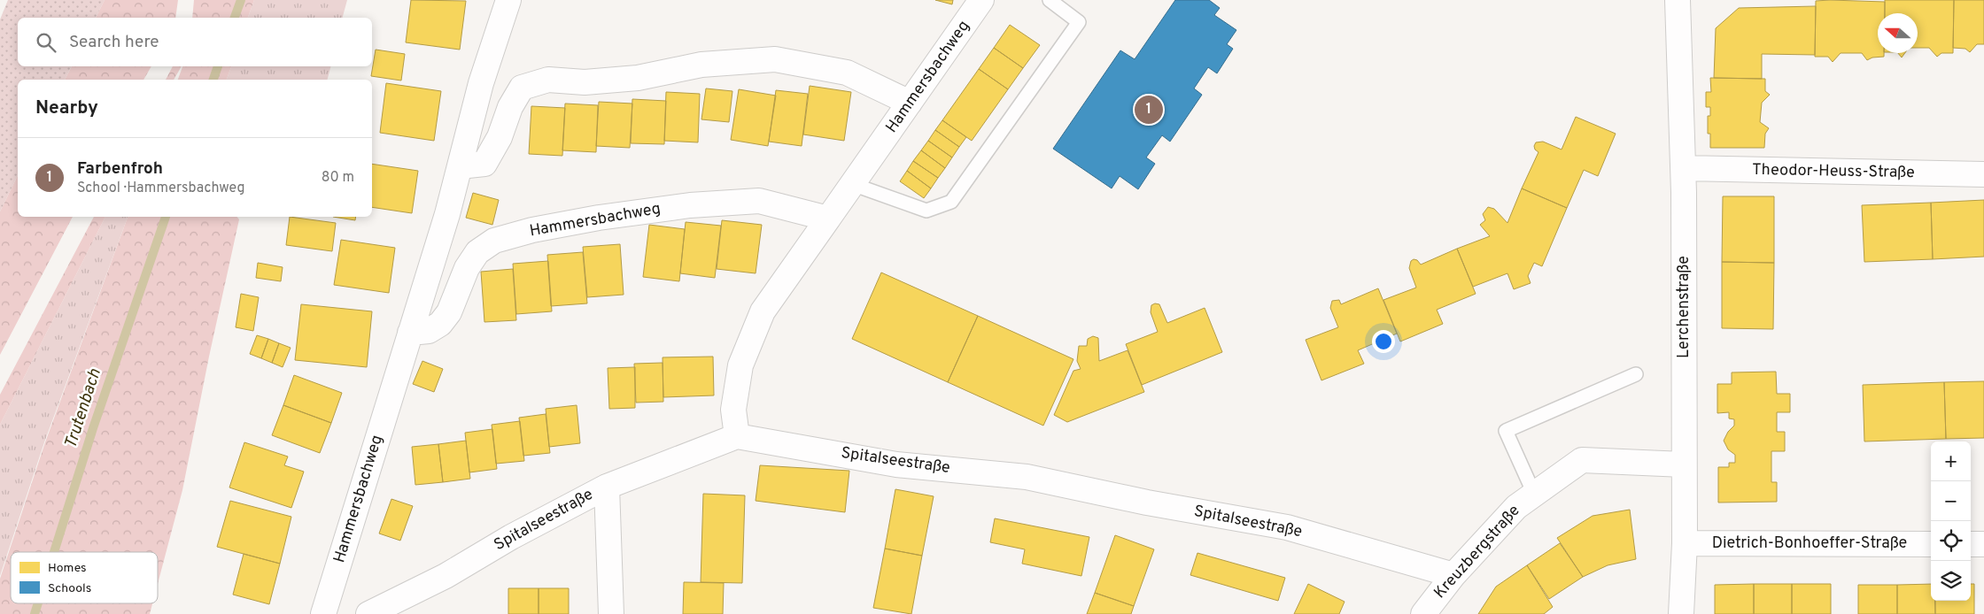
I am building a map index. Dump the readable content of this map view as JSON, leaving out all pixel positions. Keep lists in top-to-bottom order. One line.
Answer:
{"streets":{"street":["Hammersbachweg","Theodor-Heuss-Straße","Lerchenstraße","Spitalseestraße","Dietrich-Bonhoeffer-Straße","Kreuzbergstraße"]},"crossings":[["Hammersbachweg","Spitalseestraße"],["Theodor-Heuss-Straße","Lerchenstraße"],["Lerchenstraße","Dietrich-Bonhoeffer-Straße"],["Lerchenstraße","Kreuzbergstraße"],["Spitalseestraße","Kreuzbergstraße"]],"water":["Trutenbach"],"legend":["Homes","Schools"],"north":"left","page":{"search":"Search here","heading":"Nearby","pins":"1","list":[{"mark":"1","name":"Farbenfroh","note":"School · Hammersbachweg","value":"80 m"}],"map_buttons":["+","−"]}}
